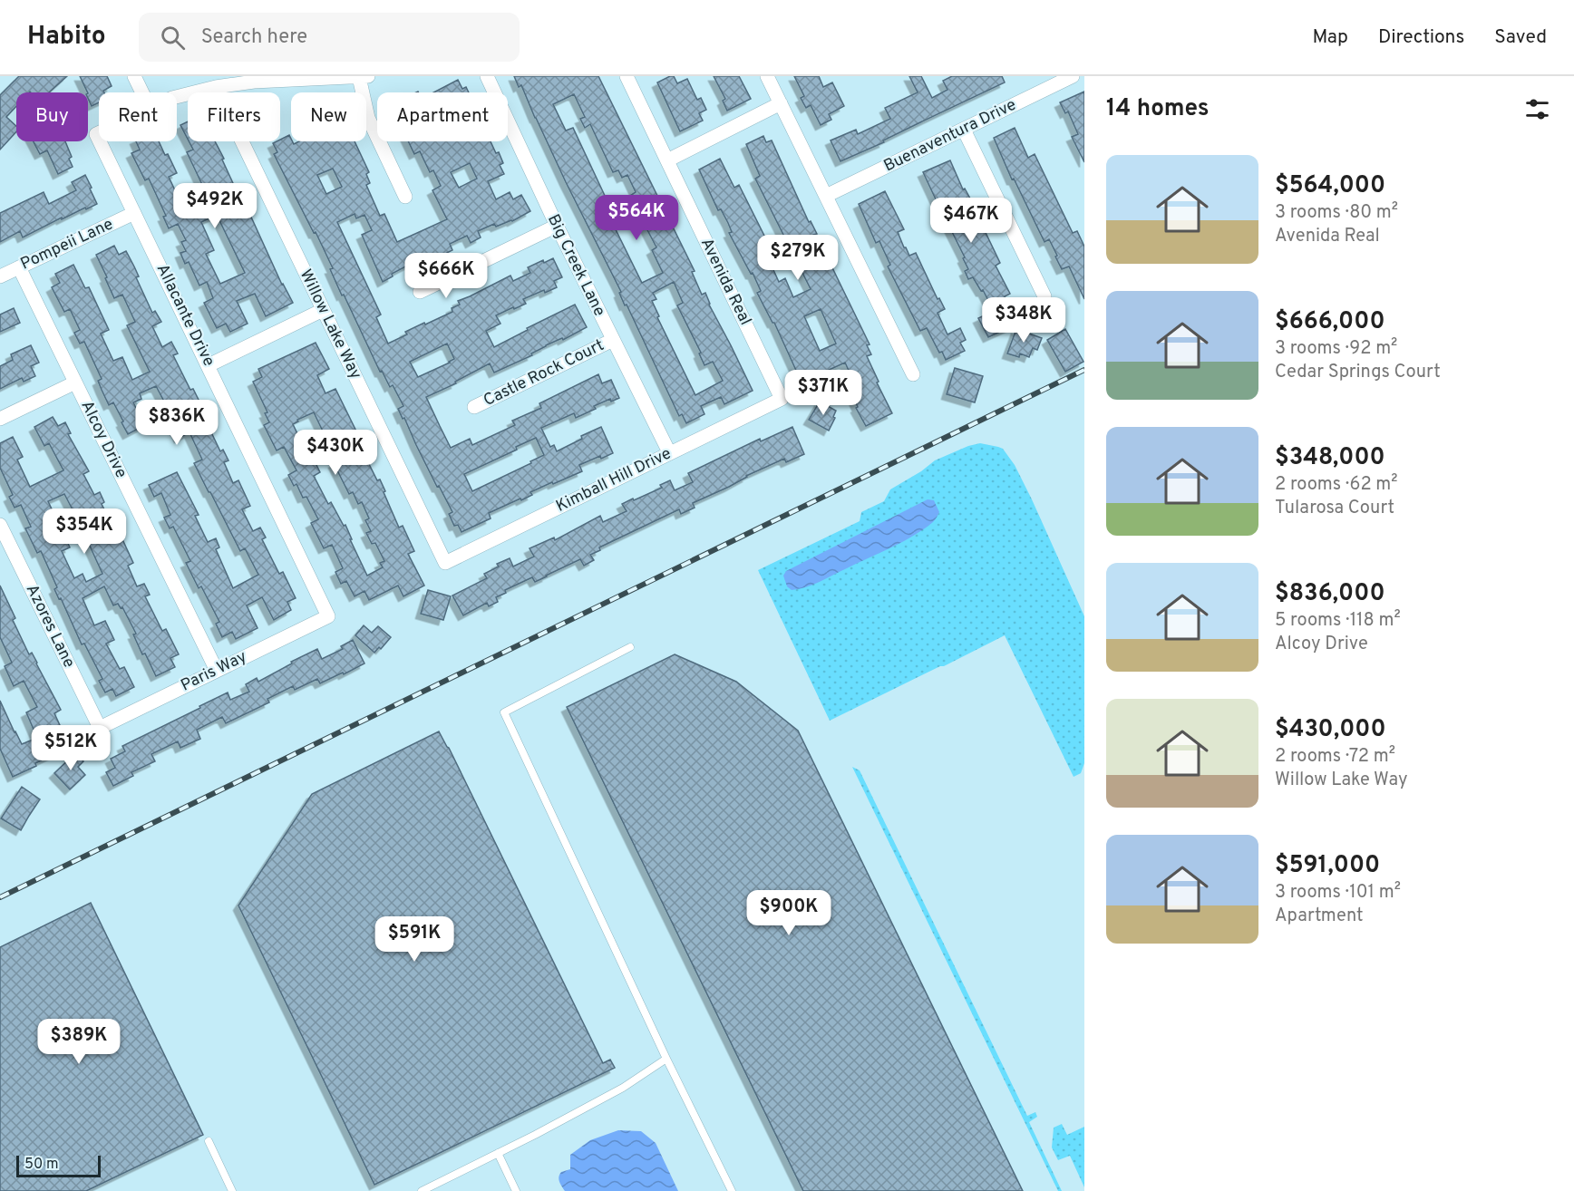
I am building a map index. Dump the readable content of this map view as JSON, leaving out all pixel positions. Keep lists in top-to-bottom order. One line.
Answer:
{"streets":{"street":["Buenaventura Drive","Pompeii Lane","Big Creek Lane","Avenida Real","Allacante Drive","Willow Lake Way","Castle Rock Court","Alcoy Drive","Kimball Hill Drive","Azores Lane","Paris Way"]},"crossings":[["Pompeii Lane","Allacante Drive"],["Pompeii Lane","Alcoy Drive"],["Big Creek Lane","Castle Rock Court"],["Big Creek Lane","Kimball Hill Drive"],["Avenida Real","Kimball Hill Drive"],["Allacante Drive","Paris Way"],["Willow Lake Way","Kimball Hill Drive"],["Alcoy Drive","Paris Way"],["Azores Lane","Paris Way"]],"scale_bar":"50 m","page":{"header":"Habito","search":"Search here","nav":["Map","Directions","Saved"],"heading":"14 homes","chip":["Buy","Rent","Filters","New","Apartment"],"list":[{"name":"$564,000","note":"3 rooms · 80 m² · Avenida Real"},{"name":"$666,000","note":"3 rooms · 92 m² · Cedar Springs Court"},{"name":"$348,000","note":"2 rooms · 62 m² · Tularosa Court"},{"name":"$836,000","note":"5 rooms · 118 m² · Alcoy Drive"},{"name":"$430,000","note":"2 rooms · 72 m² · Willow Lake Way"},{"name":"$591,000","note":"3 rooms · 101 m² · Apartment"}],"price":["$492K","$564K","$467K","$279K","$666K","$348K","$371K","$836K","$430K","$354K","$512K","$900K","$591K","$389K"],"scale":"50 m"}}
